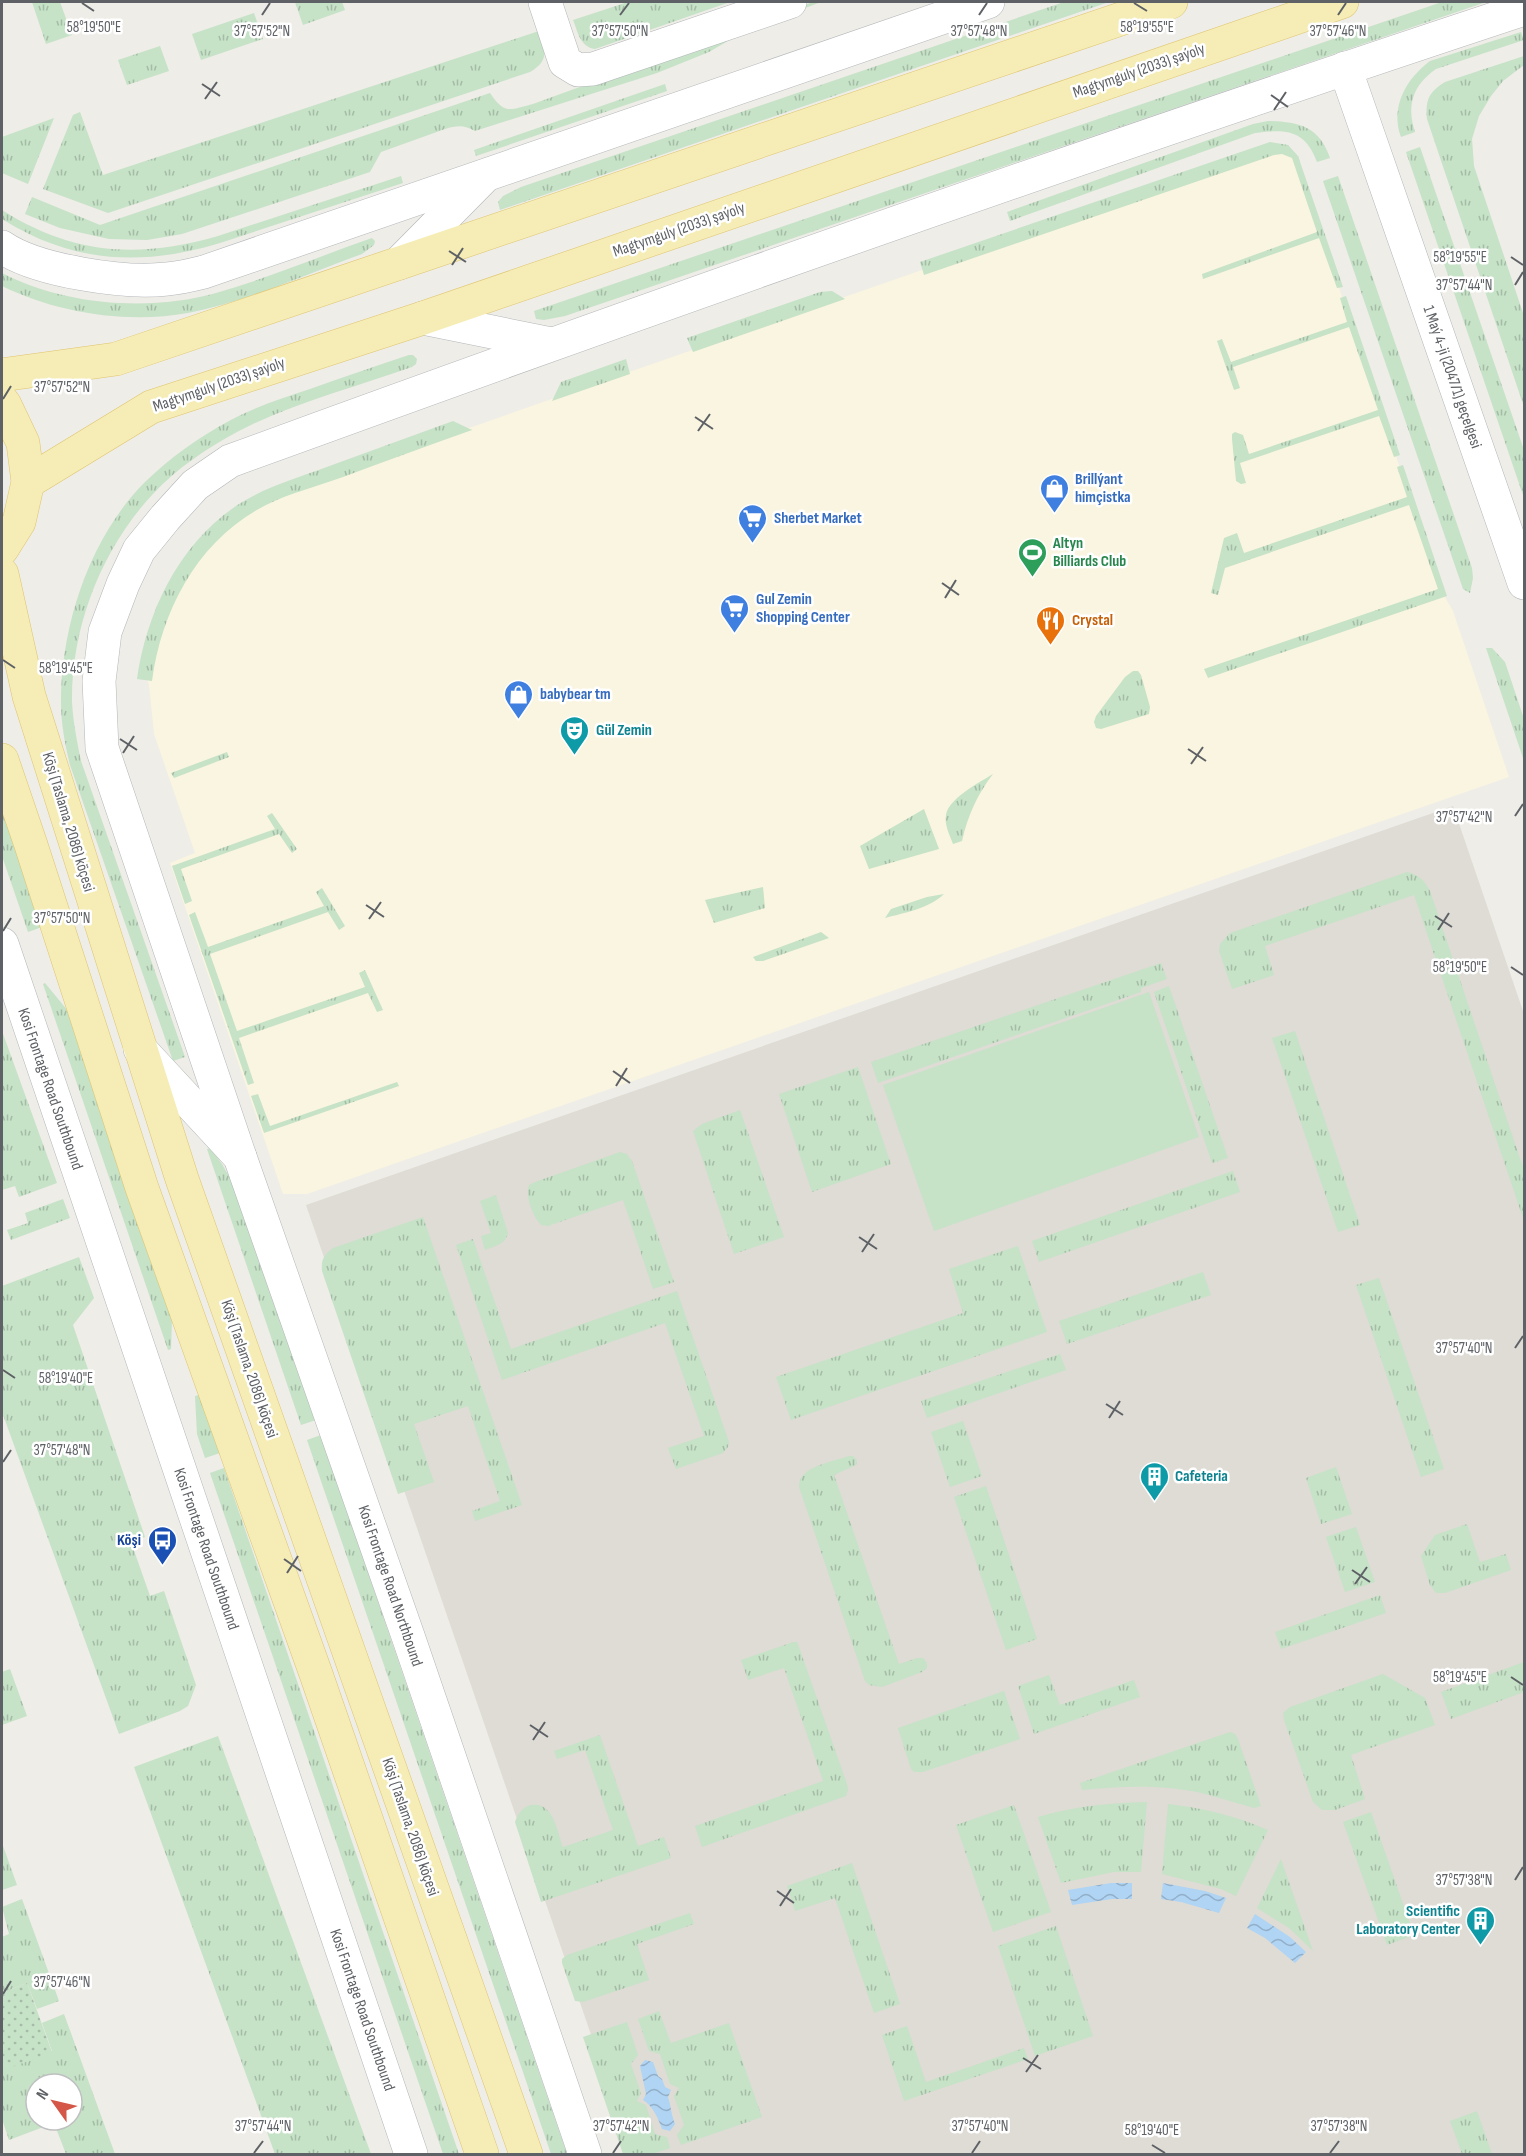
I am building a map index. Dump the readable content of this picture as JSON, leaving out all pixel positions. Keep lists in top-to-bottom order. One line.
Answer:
{"streets":{"main road":["Magtymguly (2033) şaýoly","Köşi (Taslama, 2086) köçesi"],"street":["1 Maý 4-ji (2047/1) geçelgesi","Kosi Frontage Road Southbound","Kosi Frontage Road Northbound"]},"crossings":[["Köşi (Taslama, 2086) köçesi","Kosi Frontage Road Northbound"]],"places":{"shop":["Brillýant himçistka","babybear tm"],"supermarket":["Sherbet Market","Gul Zemin Shopping Center"],"sports":["Altyn Billiards Club"],"restaurant":["Crystal"],"theatre":["Gül Zemin"],"building":["Cafeteria","Scientific Laboratory Center"],"bus stop":["Köşi"]},"north":"top left","coordinates":["58°19'50\"E","58°19'55\"E","37°57'52\"N","37°57'50\"N","37°57'48\"N","37°57'46\"N","37°57'44\"N","58°19'45\"E","37°57'42\"N","37°57'40\"N","58°19'40\"E","37°57'38\"N"]}
